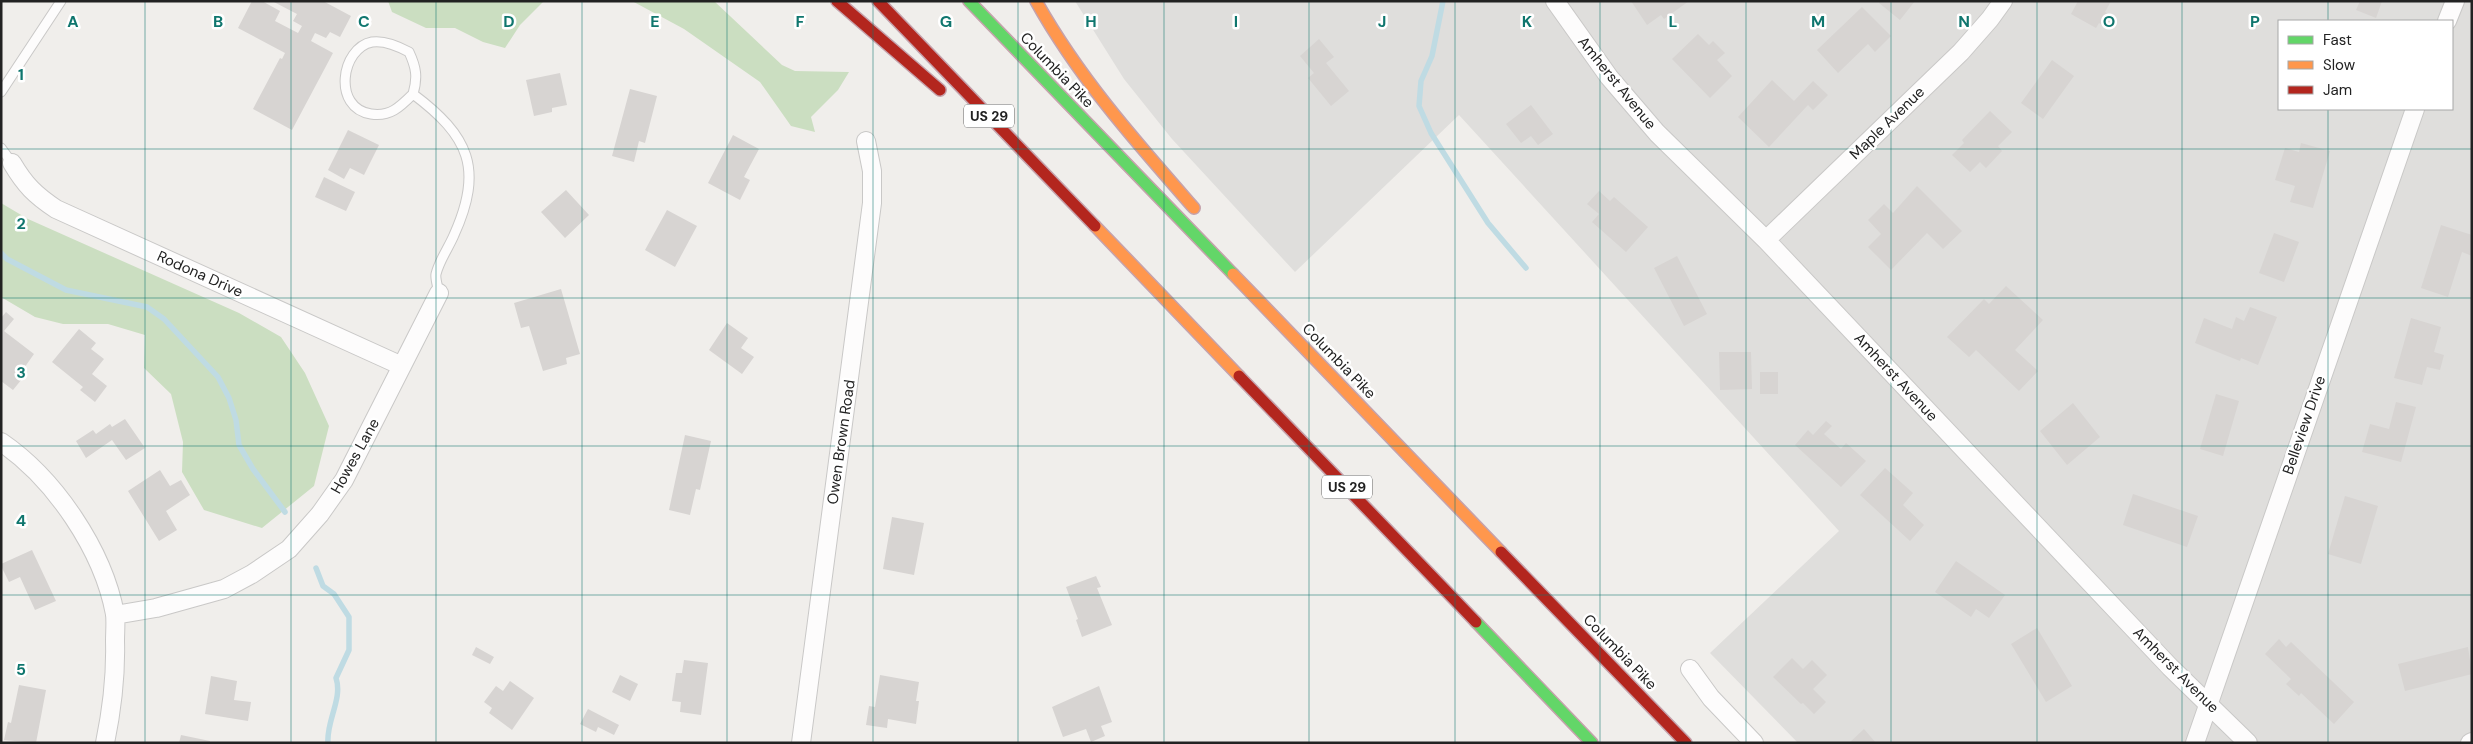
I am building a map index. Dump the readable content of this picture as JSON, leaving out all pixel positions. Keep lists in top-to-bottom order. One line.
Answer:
{"streets":{"highway":["Columbia Pike","US 29"],"street":["Amherst Avenue","Maple Avenue","Rodona Drive","Belleview Drive","Owen Brown Road","Howes Lane"]},"crossings":[["Amherst Avenue","Maple Avenue"],["Amherst Avenue","Belleview Drive"],["Rodona Drive","Howes Lane"]],"legend":["Fast","Slow","Jam"],"grid":{"columns":["A","B","C","D","E","F","G","H","I","J","K","L","M","N","O","P"],"rows":["1","2","3","4","5"]}}
